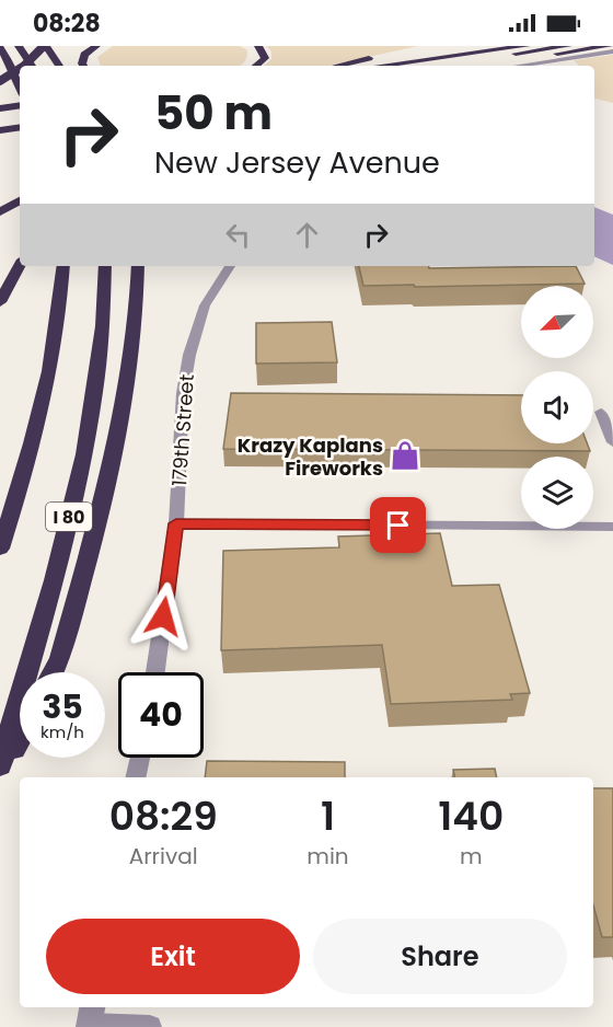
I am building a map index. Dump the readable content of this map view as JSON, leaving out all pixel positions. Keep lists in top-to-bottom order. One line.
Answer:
{"streets":{"highway":["I 80"],"street":["179th Street"]},"places":{"shop":["Krazy Kaplans Fireworks"]},"north":"bottom left","page":{"status":"08:28","turn":["50 m","New Jersey Avenue"],"speed":"35 km/h","limit":"40","eta":["08:29","Arrival","1","min","140","m"],"buttons":["Exit","Share"]}}
